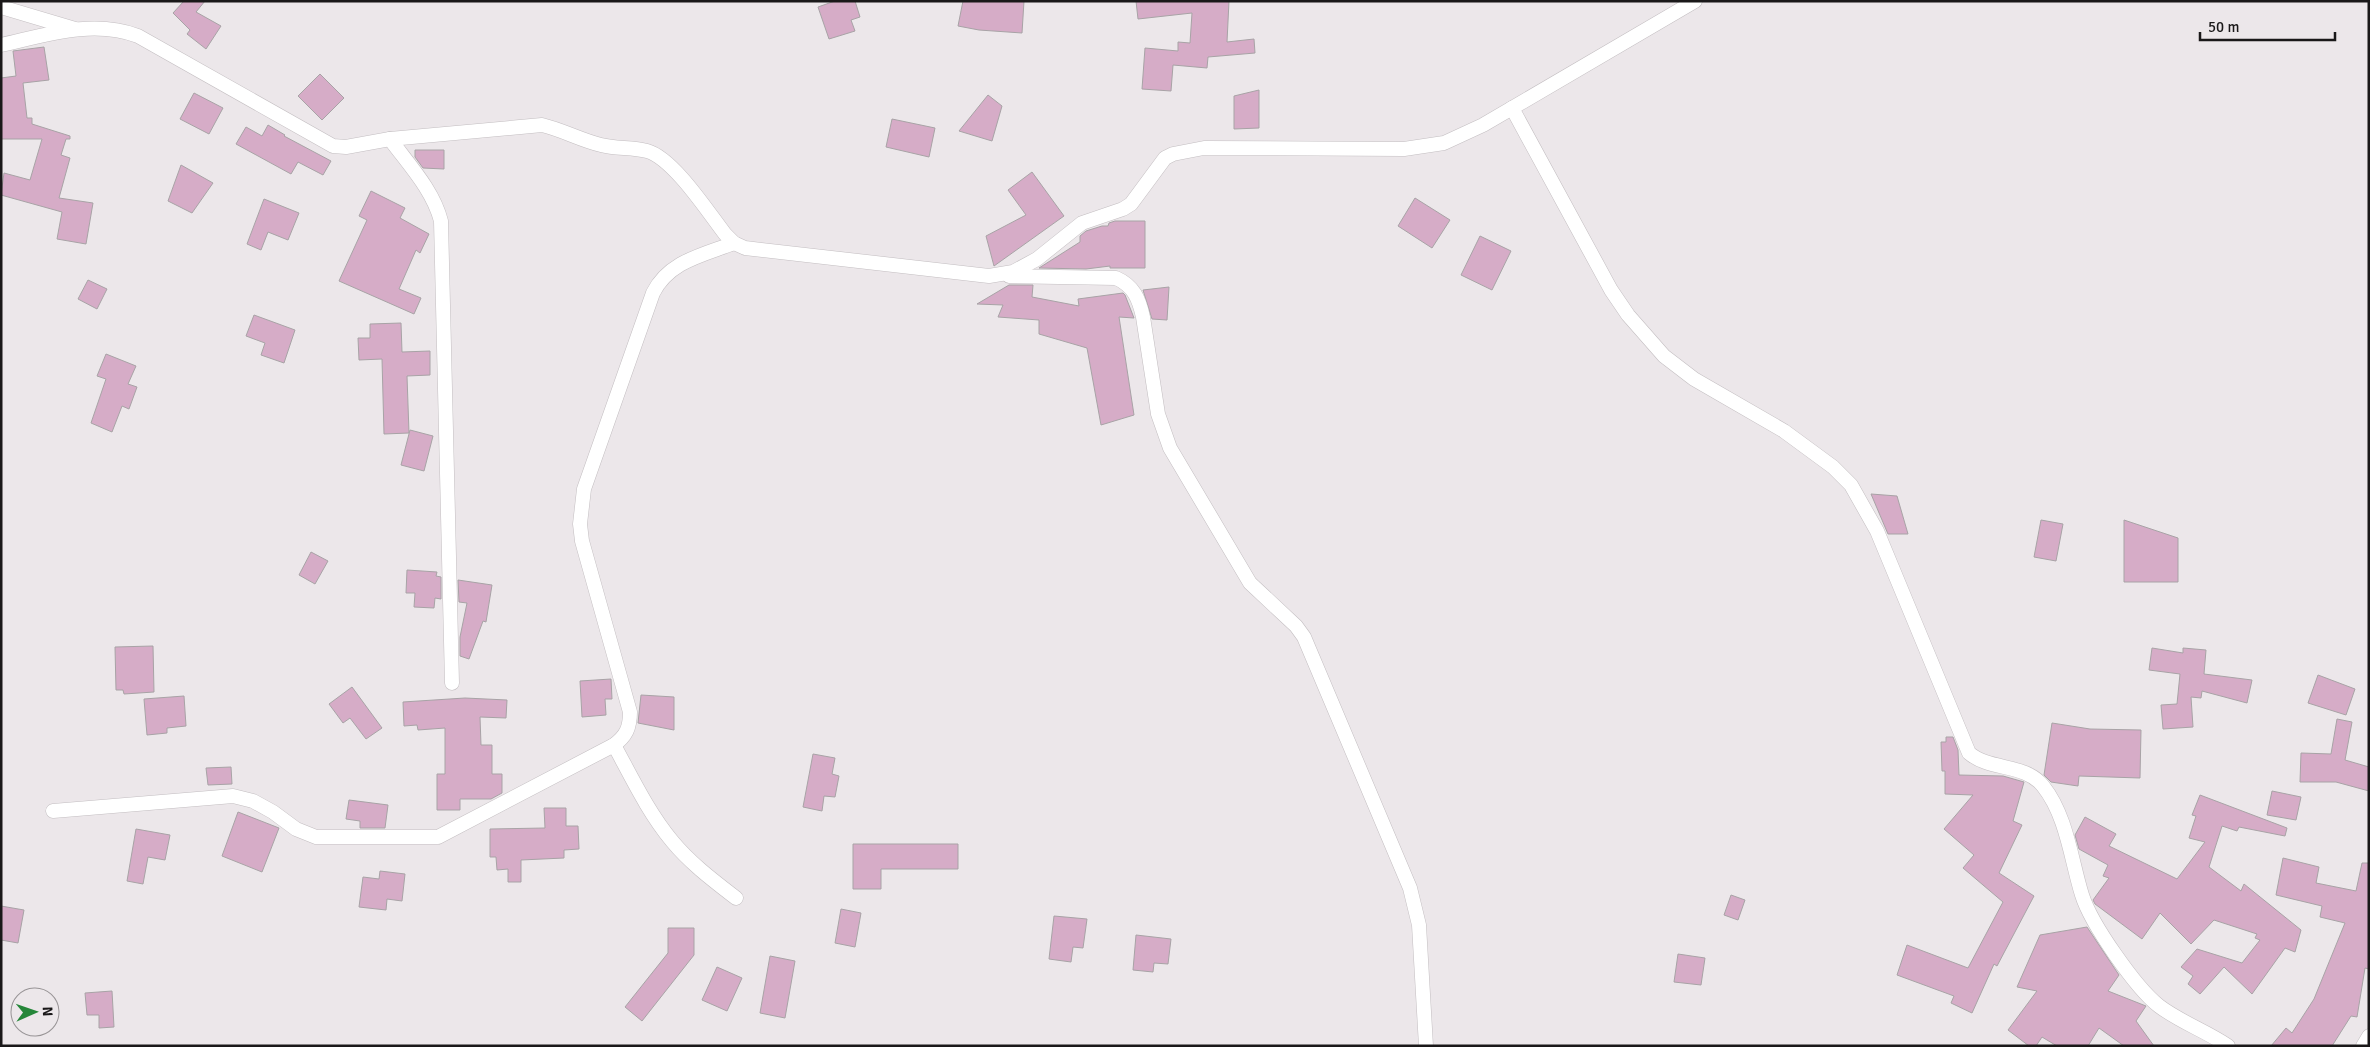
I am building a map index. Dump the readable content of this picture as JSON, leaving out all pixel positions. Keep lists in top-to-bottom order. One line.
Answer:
{"scale_bar":"50 m","north":"right"}
